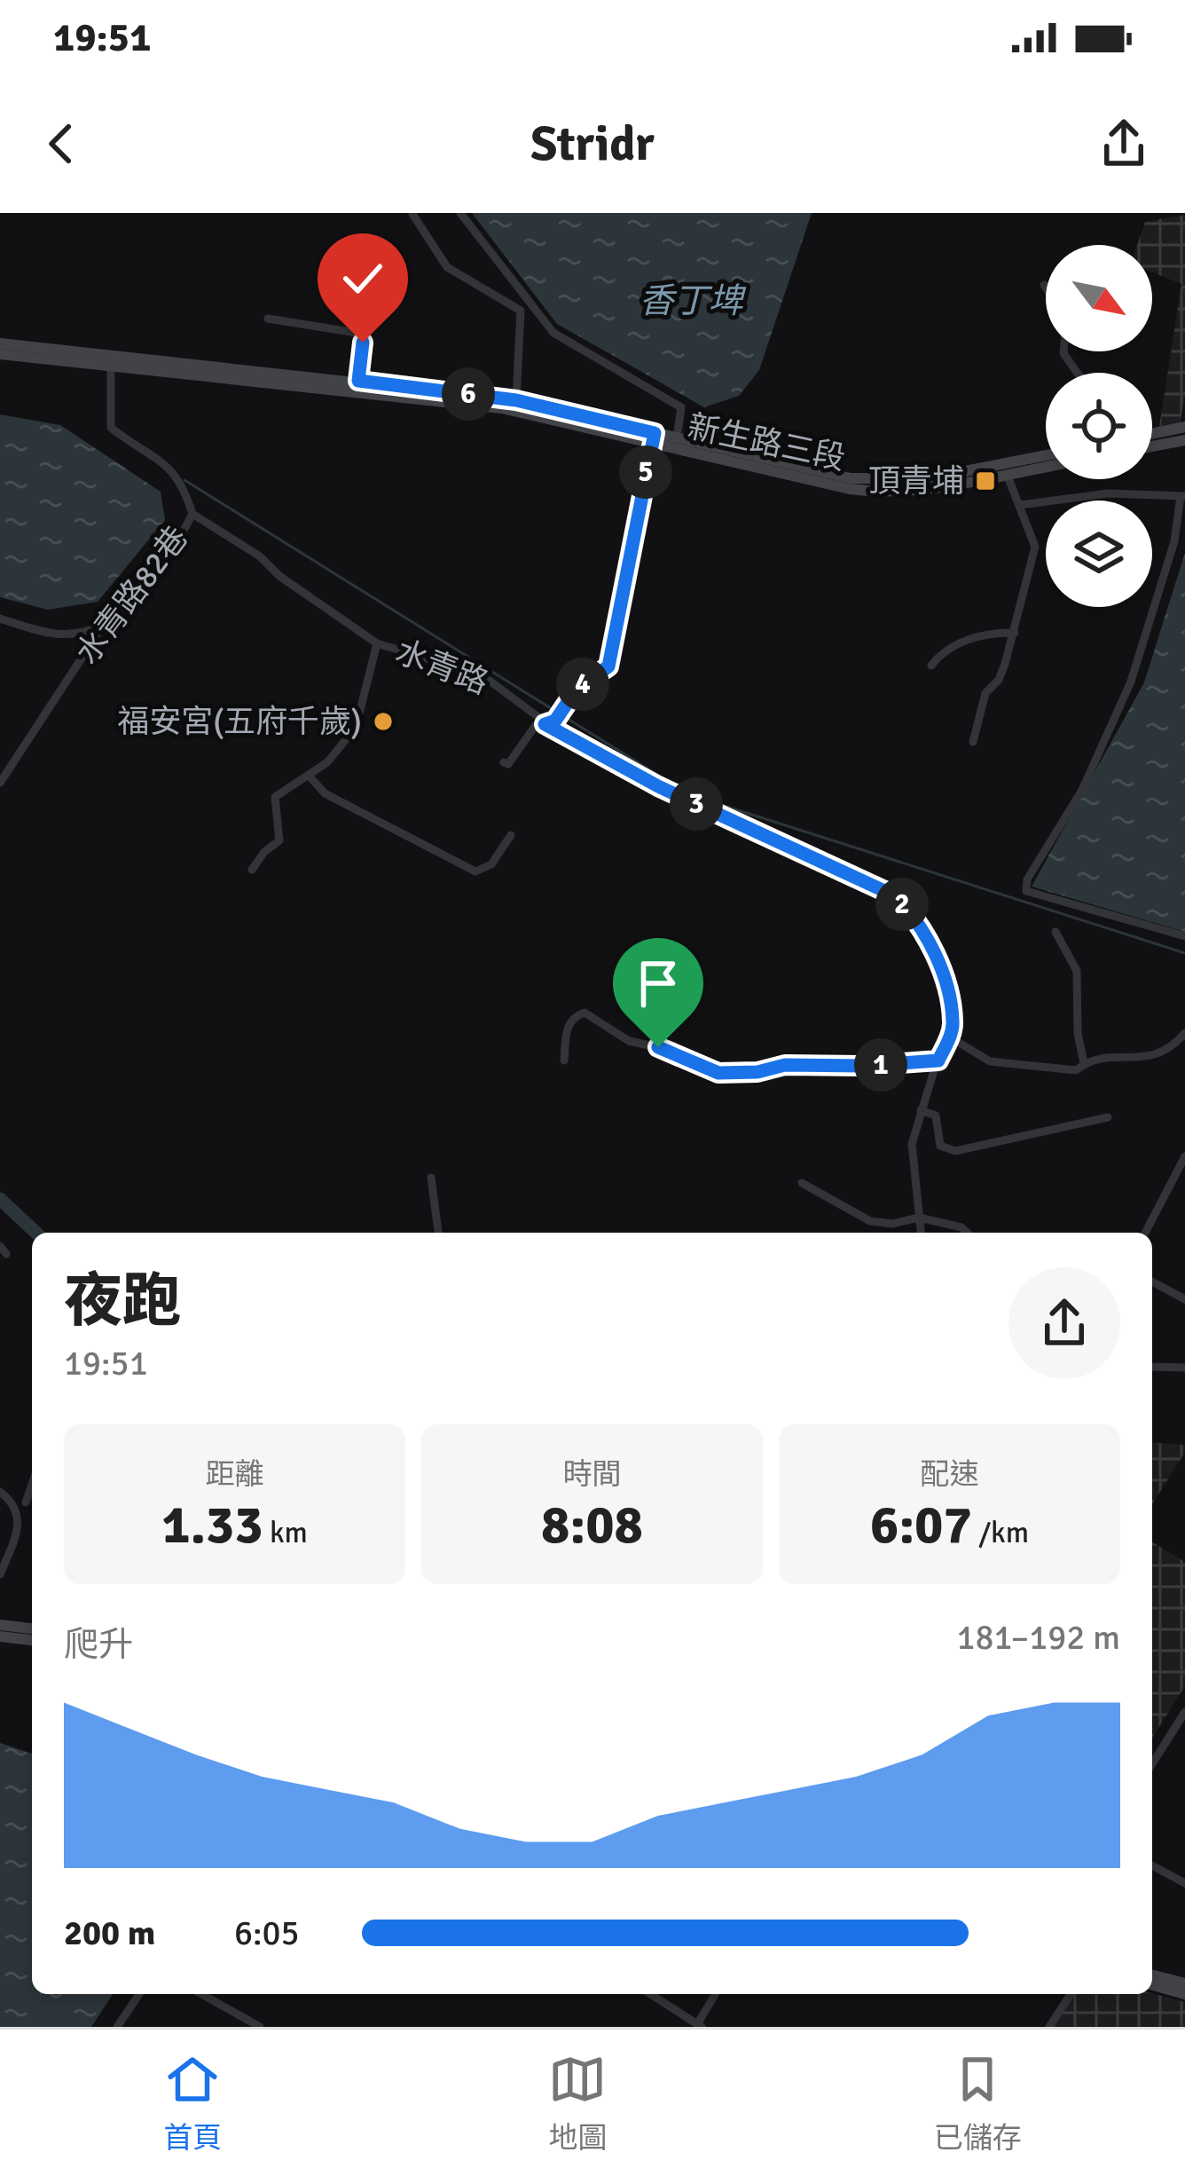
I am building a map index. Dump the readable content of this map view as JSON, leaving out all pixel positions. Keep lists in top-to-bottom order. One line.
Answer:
{"streets":{"main road":["新生路三段"],"street":["水青路82巷","水青路"]},"crossings":[["水青路82巷","水青路"]],"water":["香丁埤"],"places":{"transit":["頂青埔"],"other":["福安宮(五府千歲)"]},"north":"bottom right","page":{"status":"19:51","header":"Stridr","pins":["6","5","4","3","2","1"],"heading":["夜跑","19:51"],"stats":[["距離","1.33 km"],["時間","8:08"],["配速","6:07 /km"]],"chart":["爬升","181–192 m"],"list":[{"name":"200 m","note":"6:05"}],"tabs":["首頁","地圖","已儲存"]}}
